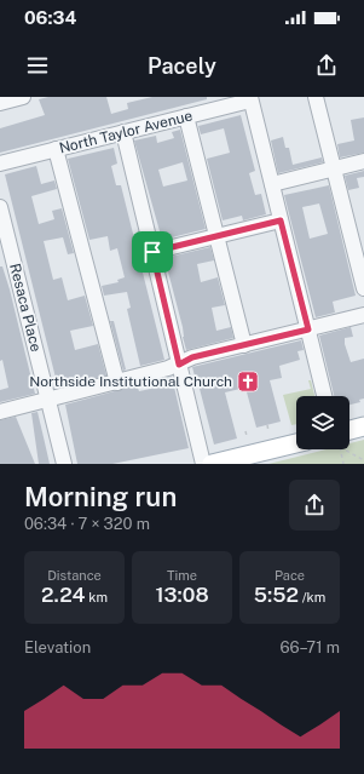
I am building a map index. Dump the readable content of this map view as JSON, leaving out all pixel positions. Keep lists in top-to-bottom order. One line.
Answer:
{"streets":{"street":["North Taylor Avenue","Resaca Place"]},"places":{"church":["Northside Institutional Church"]},"page":{"status":"06:34","header":"Pacely","heading":["Morning run","06:34 · 7 × 320 m"],"stats":[["Distance","2.24 km"],["Time","13:08"],["Pace","5:52 /km"]],"chart":["Elevation","66–71 m"]}}
